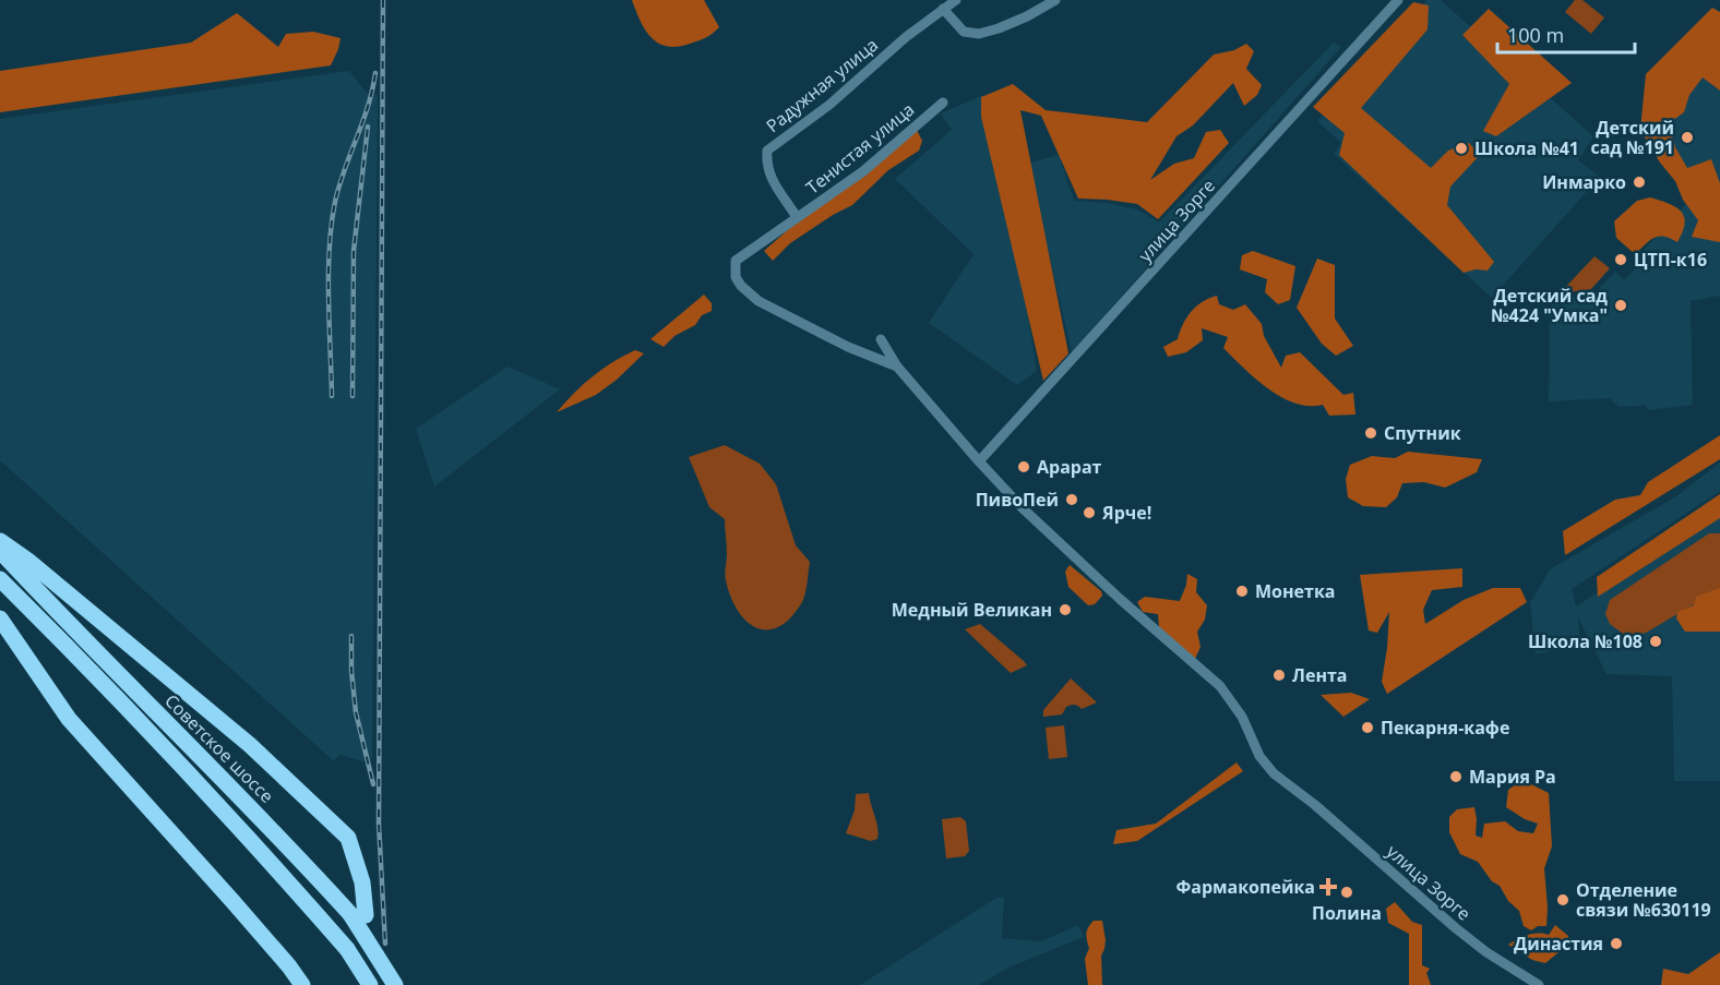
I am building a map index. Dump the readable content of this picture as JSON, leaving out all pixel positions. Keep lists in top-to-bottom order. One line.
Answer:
{"streets":{"highway":["Советское шоссе"],"street":["Радужная улица","Тенистая улица","улица Зорге"]},"crossings":[["Радужная улица","Тенистая улица"],["Тенистая улица","улица Зорге"]],"places":{"other":["Детский сад №191","Школа №41","Инмарко","ЦТП-к16","Детский сад №424 \"Умка\"","Спутник","Арарат","ПивоПей","Ярче!","Монетка","Медный Великан","Школа №108","Лента","Пекарня-кафе","Мария Ра","Полина","Отделение связи №630119","Династия"],"health":["Фармакопейка"]},"scale_bar":"100 m"}
